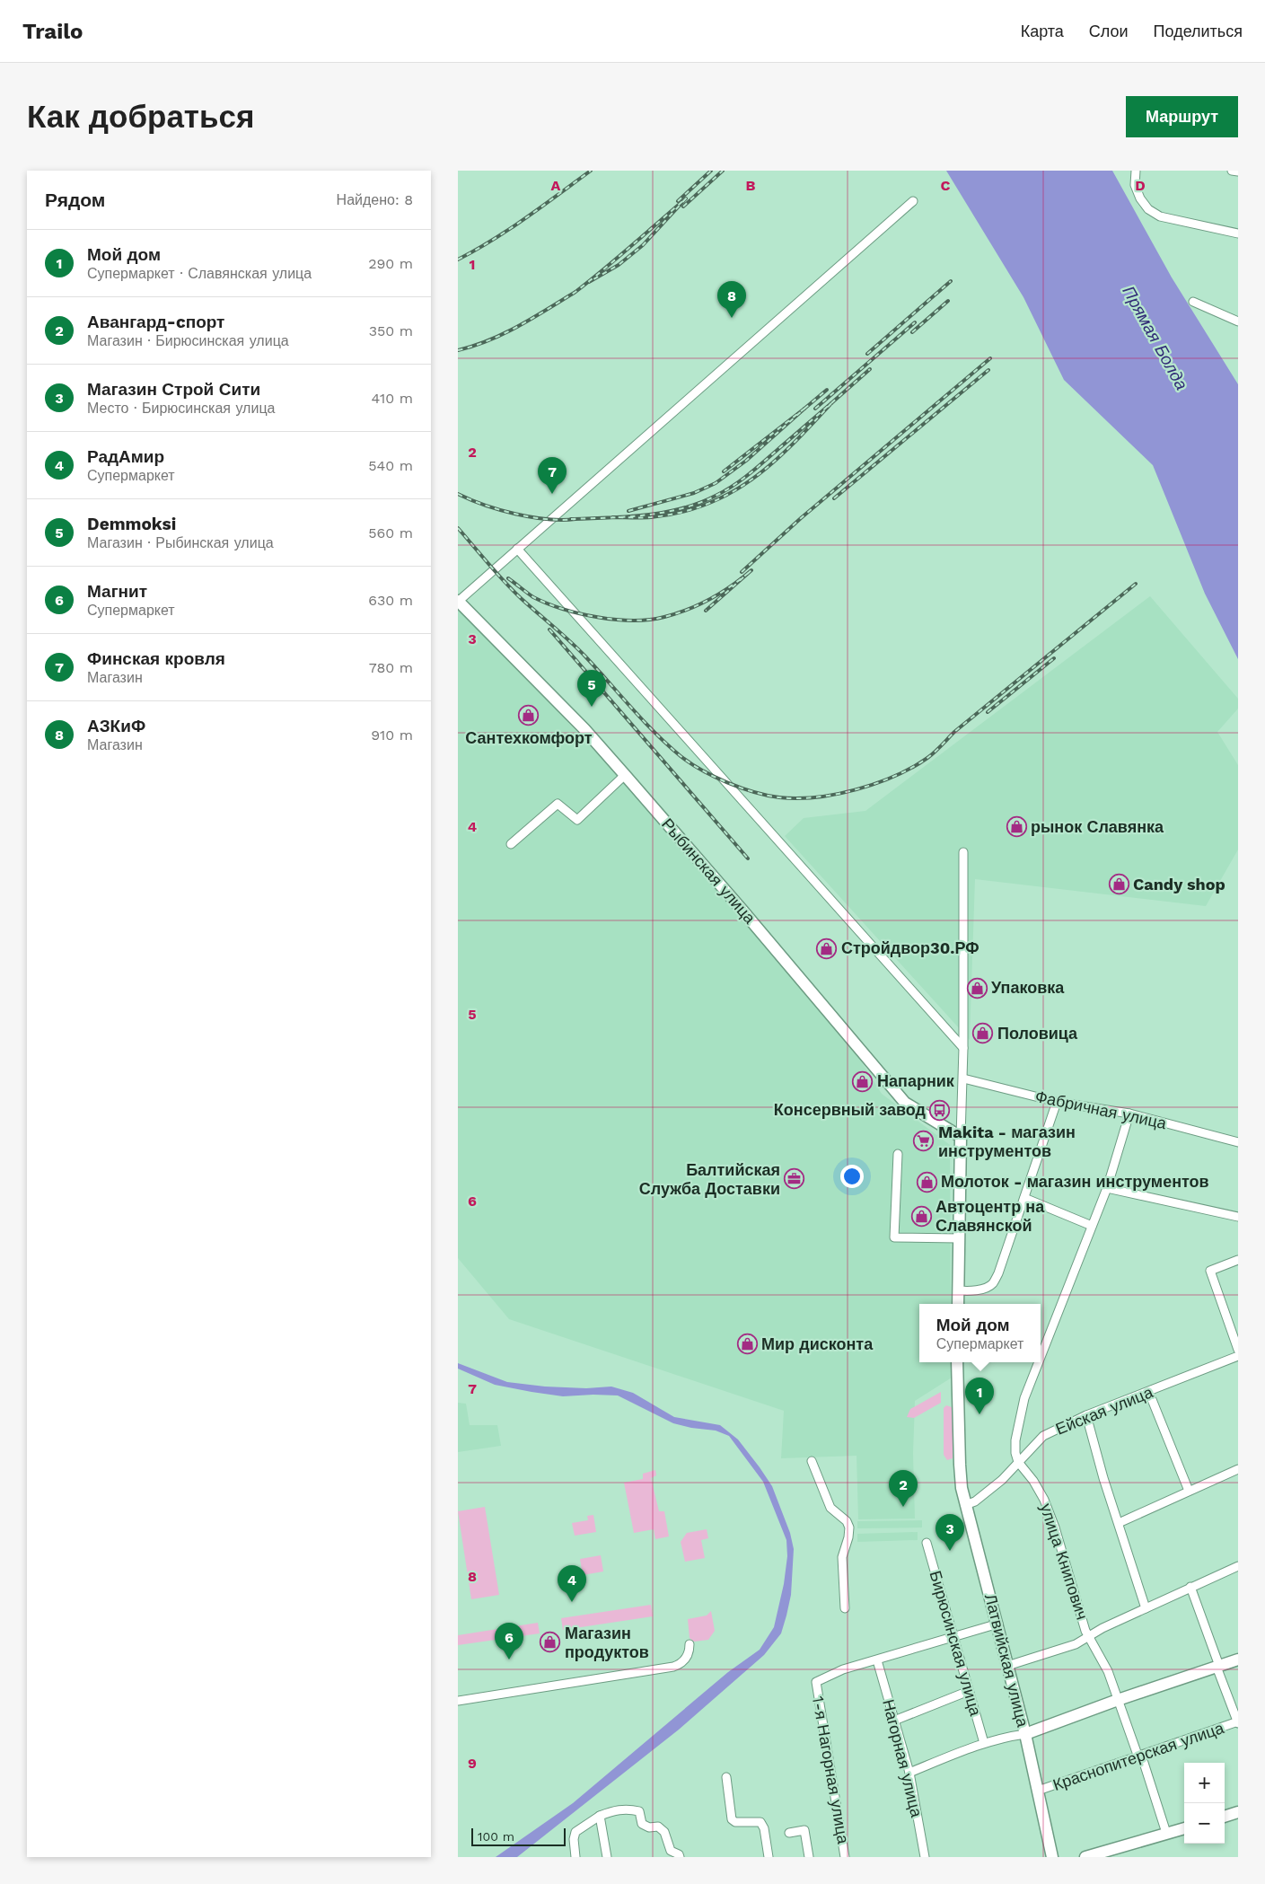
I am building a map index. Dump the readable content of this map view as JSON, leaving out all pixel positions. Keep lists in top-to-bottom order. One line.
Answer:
{"streets":{"main road":["Рыбинская улица","Латвийская улица"],"street":["Фабричная улица","Ейская улица","улица Книпович","Бирюсинская улица","Краснопитерская улица","Нагорная улица","1-я Нагорная улица"]},"crossings":[["Ейская улица","улица Книпович"],["Ейская улица","Латвийская улица"],["улица Книпович","Краснопитерская улица"],["Латвийская улица","Краснопитерская улица"],["Нагорная улица","1-я Нагорная улица"]],"water":["Прямая Болда"],"places":{"shop":["Сантехкомфорт","рынок Славянка","Candy shop","Стройдвор30.РФ","Упаковка","Половица","Напарник","Молоток - магазин инструментов","Автоцентр на Славянской","Мир дисконта","Магазин продуктов"],"bus stop":["Консервный завод"],"supermarket":["Makita - магазин инструментов"],"office":["Балтийская Служба Доставки"]},"scale_bar":"100 m","page":{"header":"Trailo","nav":["Карта","Слои","Поделиться"],"buttons":"Маршрут","title":"Как добраться","heading":["Рядом","Найдено: 8"],"list":[{"mark":"1","name":"Мой дом","note":"Супермаркет · Славянская улица","value":"290 m"},{"mark":"2","name":"Авангард-cпорт","note":"Магазин · Бирюсинская улица","value":"350 m"},{"mark":"3","name":"Магазин Строй Сити","note":"Место · Бирюсинская улица","value":"410 m"},{"mark":"4","name":"РадАмир","note":"Супермаркет","value":"540 m"},{"mark":"5","name":"Demmoksi","note":"Магазин · Рыбинская улица","value":"560 m"},{"mark":"6","name":"Магнит","note":"Супермаркет","value":"630 m"},{"mark":"7","name":"Финская кровля","note":"Магазин","value":"780 m"},{"mark":"8","name":"АЗКиФ","note":"Магазин","value":"910 m"}],"pins":["8","7","5","1","2","3","4","6"],"popup":["Мой дом","Супермаркет"],"map_buttons":["+","−"],"scale":"100 m"},"grid":{"columns":["A","B","C","D"],"rows":["1","2","3","4","5","6","7","8","9"]}}
